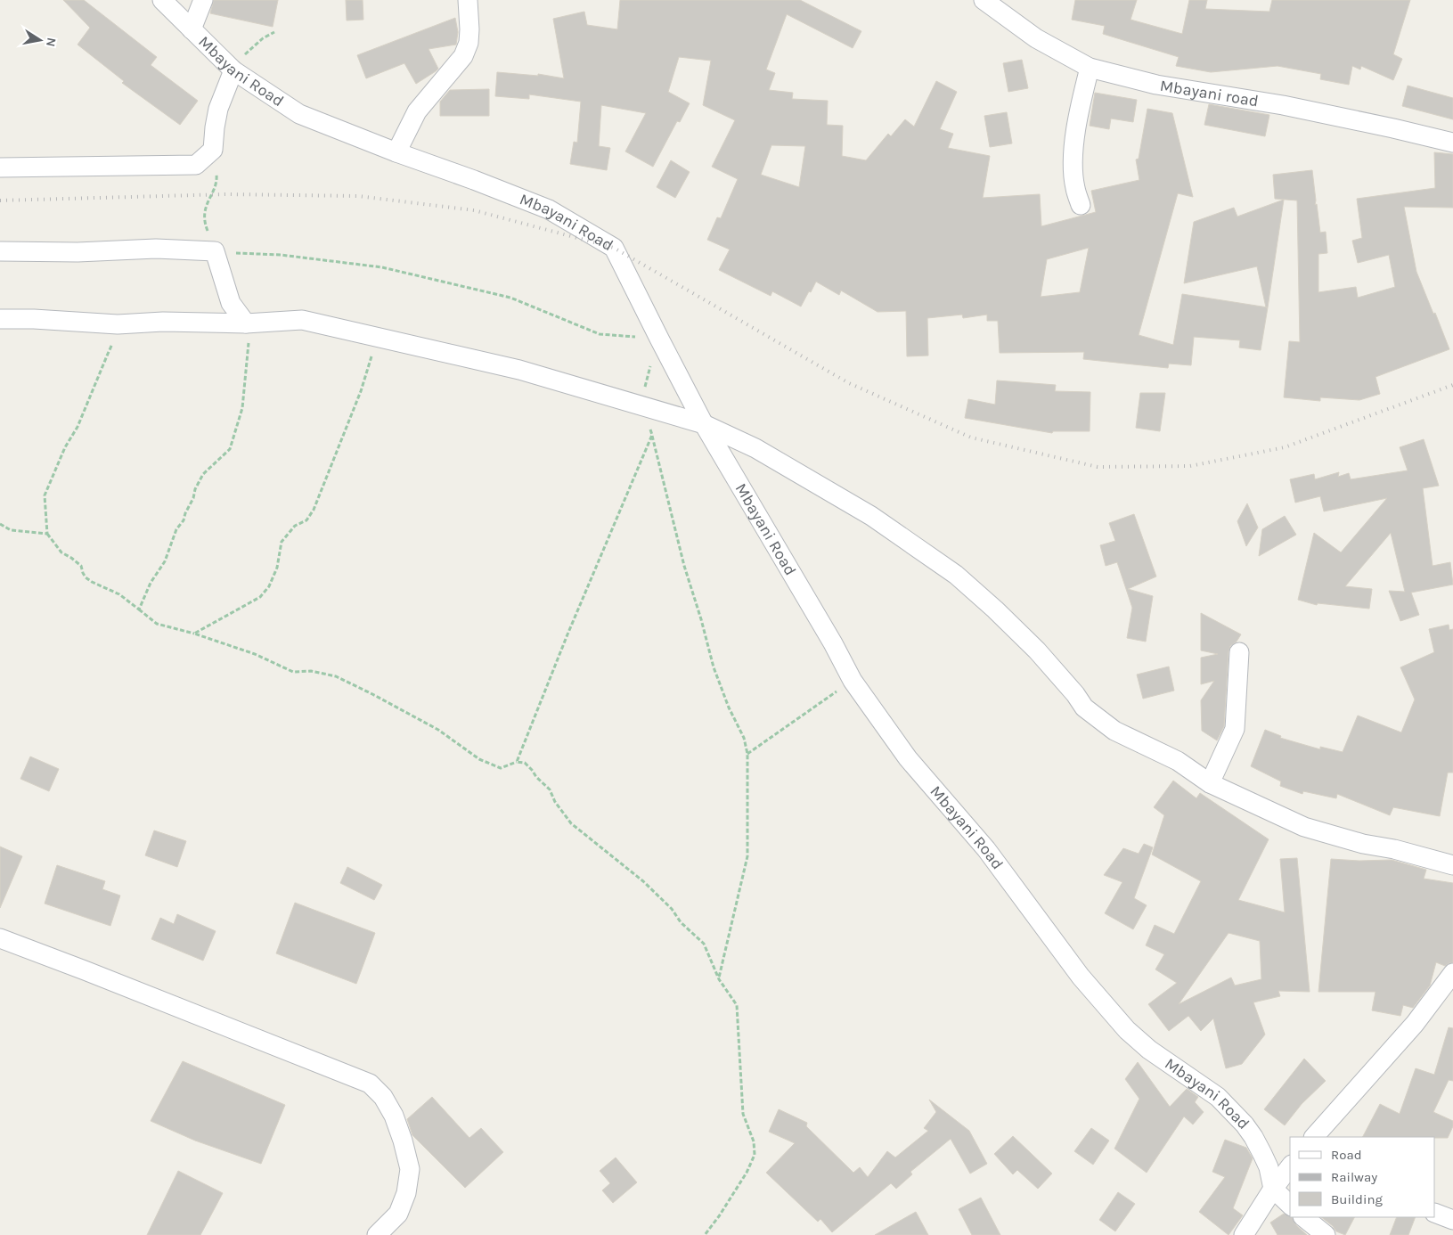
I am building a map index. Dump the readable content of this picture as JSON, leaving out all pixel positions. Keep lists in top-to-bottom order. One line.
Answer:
{"streets":{"street":["Mbayani Road","Mbayani road"]},"legend":["Road","Railway","Building"],"north":"right"}
